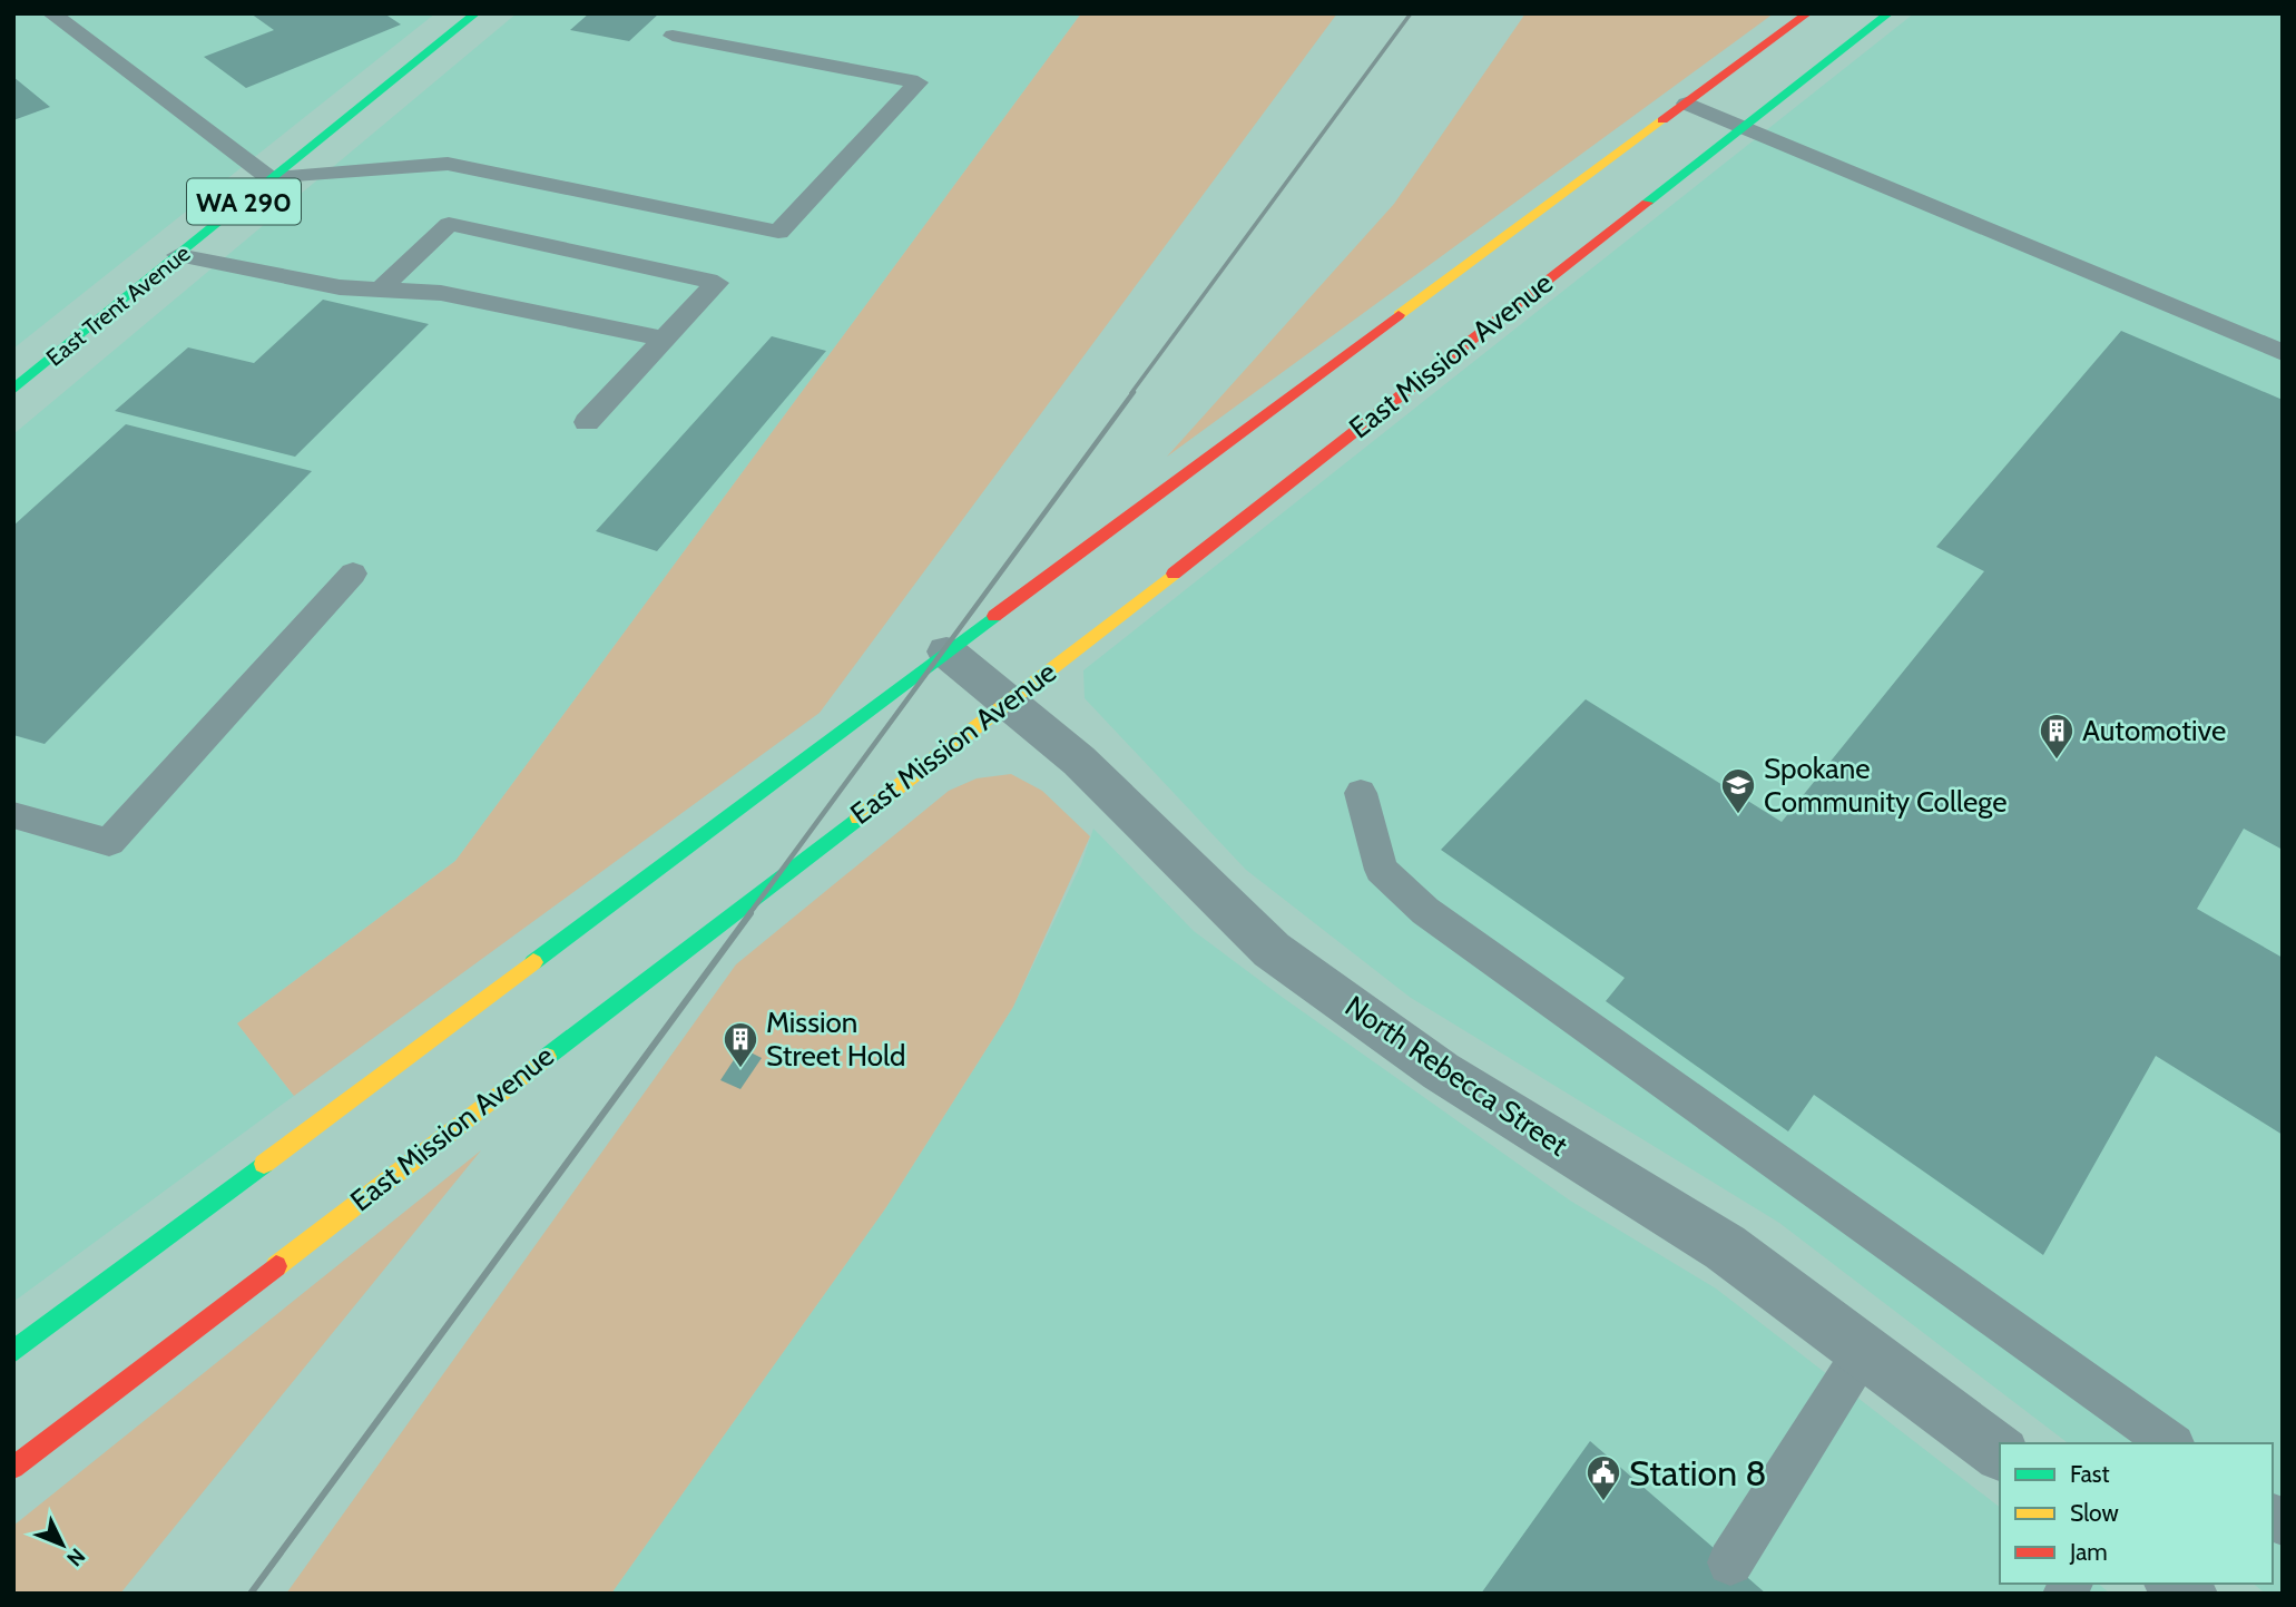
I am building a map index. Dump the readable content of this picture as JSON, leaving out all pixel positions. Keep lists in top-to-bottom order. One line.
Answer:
{"streets":{"main road":["WA 290","East Trent Avenue","East Mission Avenue"],"street":["North Rebecca Street"]},"crossings":[["East Mission Avenue","North Rebecca Street"]],"places":{"building":["Automotive","Mission Street Hold"],"school or university":["Spokane Community College"],"public building":["Station 8"]},"legend":["Fast","Slow","Jam"],"north":"bottom right"}
